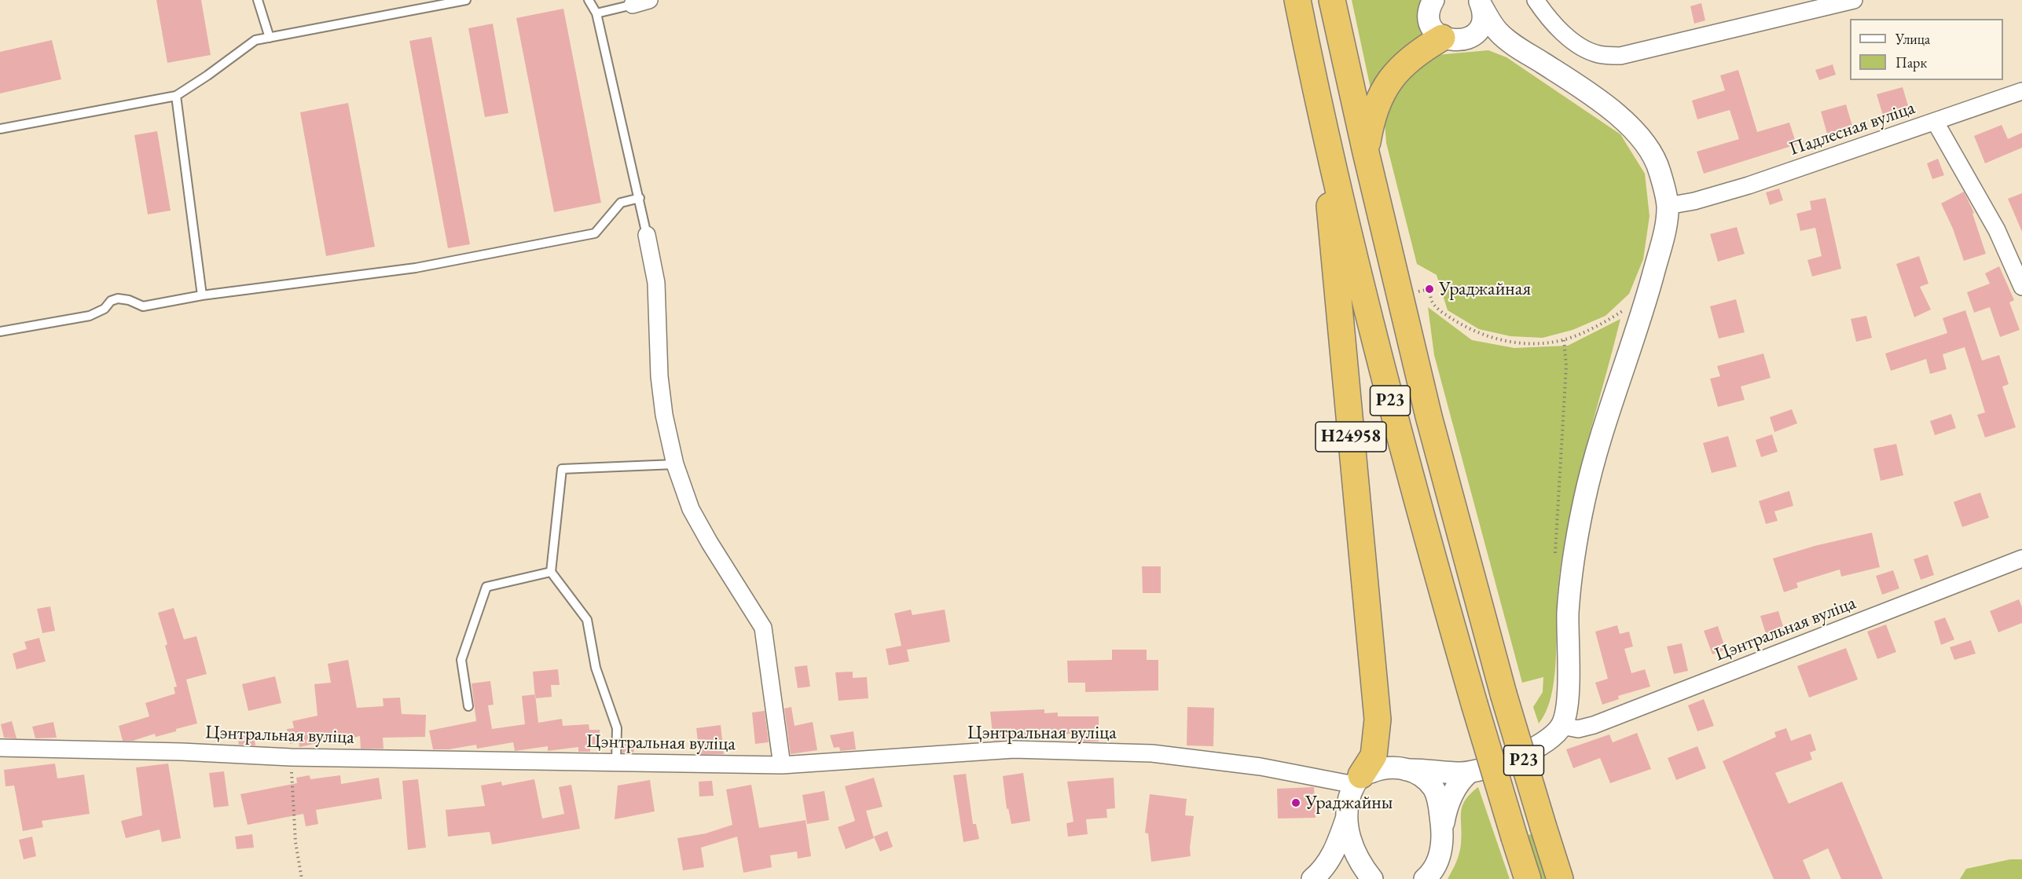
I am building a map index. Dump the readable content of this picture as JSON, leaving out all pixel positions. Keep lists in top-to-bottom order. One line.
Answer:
{"streets":{"highway":["Р23","Н24958"],"street":["Падлесная вуліца","Цэнтральная вуліца"]},"crossings":[["Р23","Н24958"],["Н24958","Цэнтральная вуліца"]],"places":["Ураджайная","Ураджайны"],"legend":["Улица","Парк"]}
